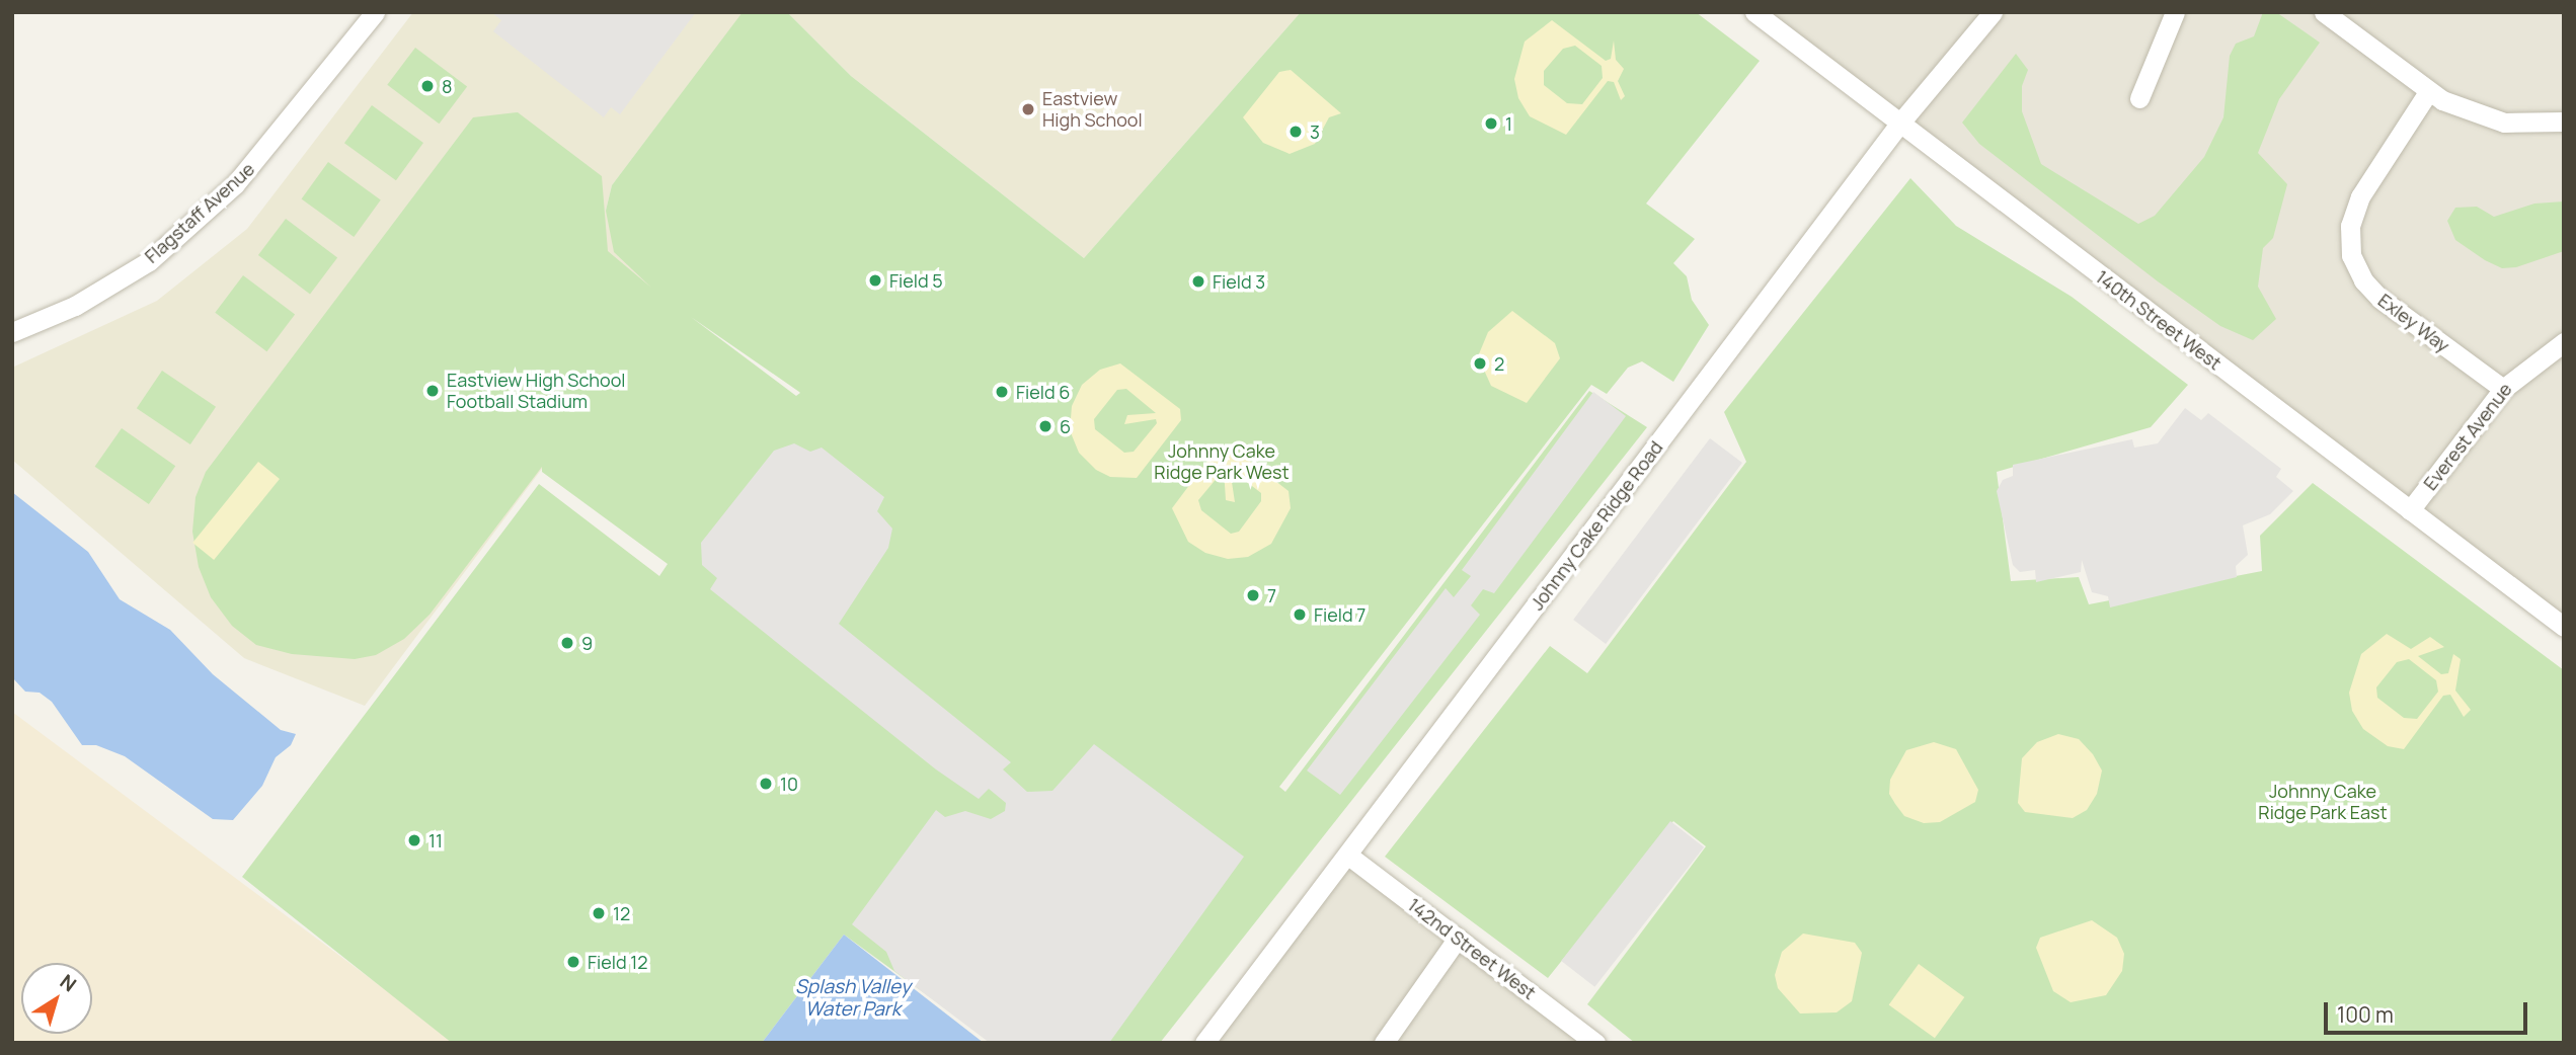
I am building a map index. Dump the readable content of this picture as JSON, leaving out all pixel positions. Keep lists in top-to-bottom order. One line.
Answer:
{"streets":{"street":["Flagstaff Avenue","140th Street West","Exley Way","Everest Avenue","Johnny Cake Ridge Road","142nd Street West"]},"crossings":[["140th Street West","Everest Avenue"],["140th Street West","Johnny Cake Ridge Road"],["Exley Way","Everest Avenue"],["Johnny Cake Ridge Road","142nd Street West"]],"water":["Splash Valley Water Park"],"parks":["Johnny Cake Ridge Park West","Johnny Cake Ridge Park East"],"places":["8","Eastview High School","1","3","Field 5","Field 3","2","Eastview High School Football Stadium","Field 6","6","7","Field 7","9","10","11","12","Field 12"],"scale_bar":"100 m","north":"top right"}
